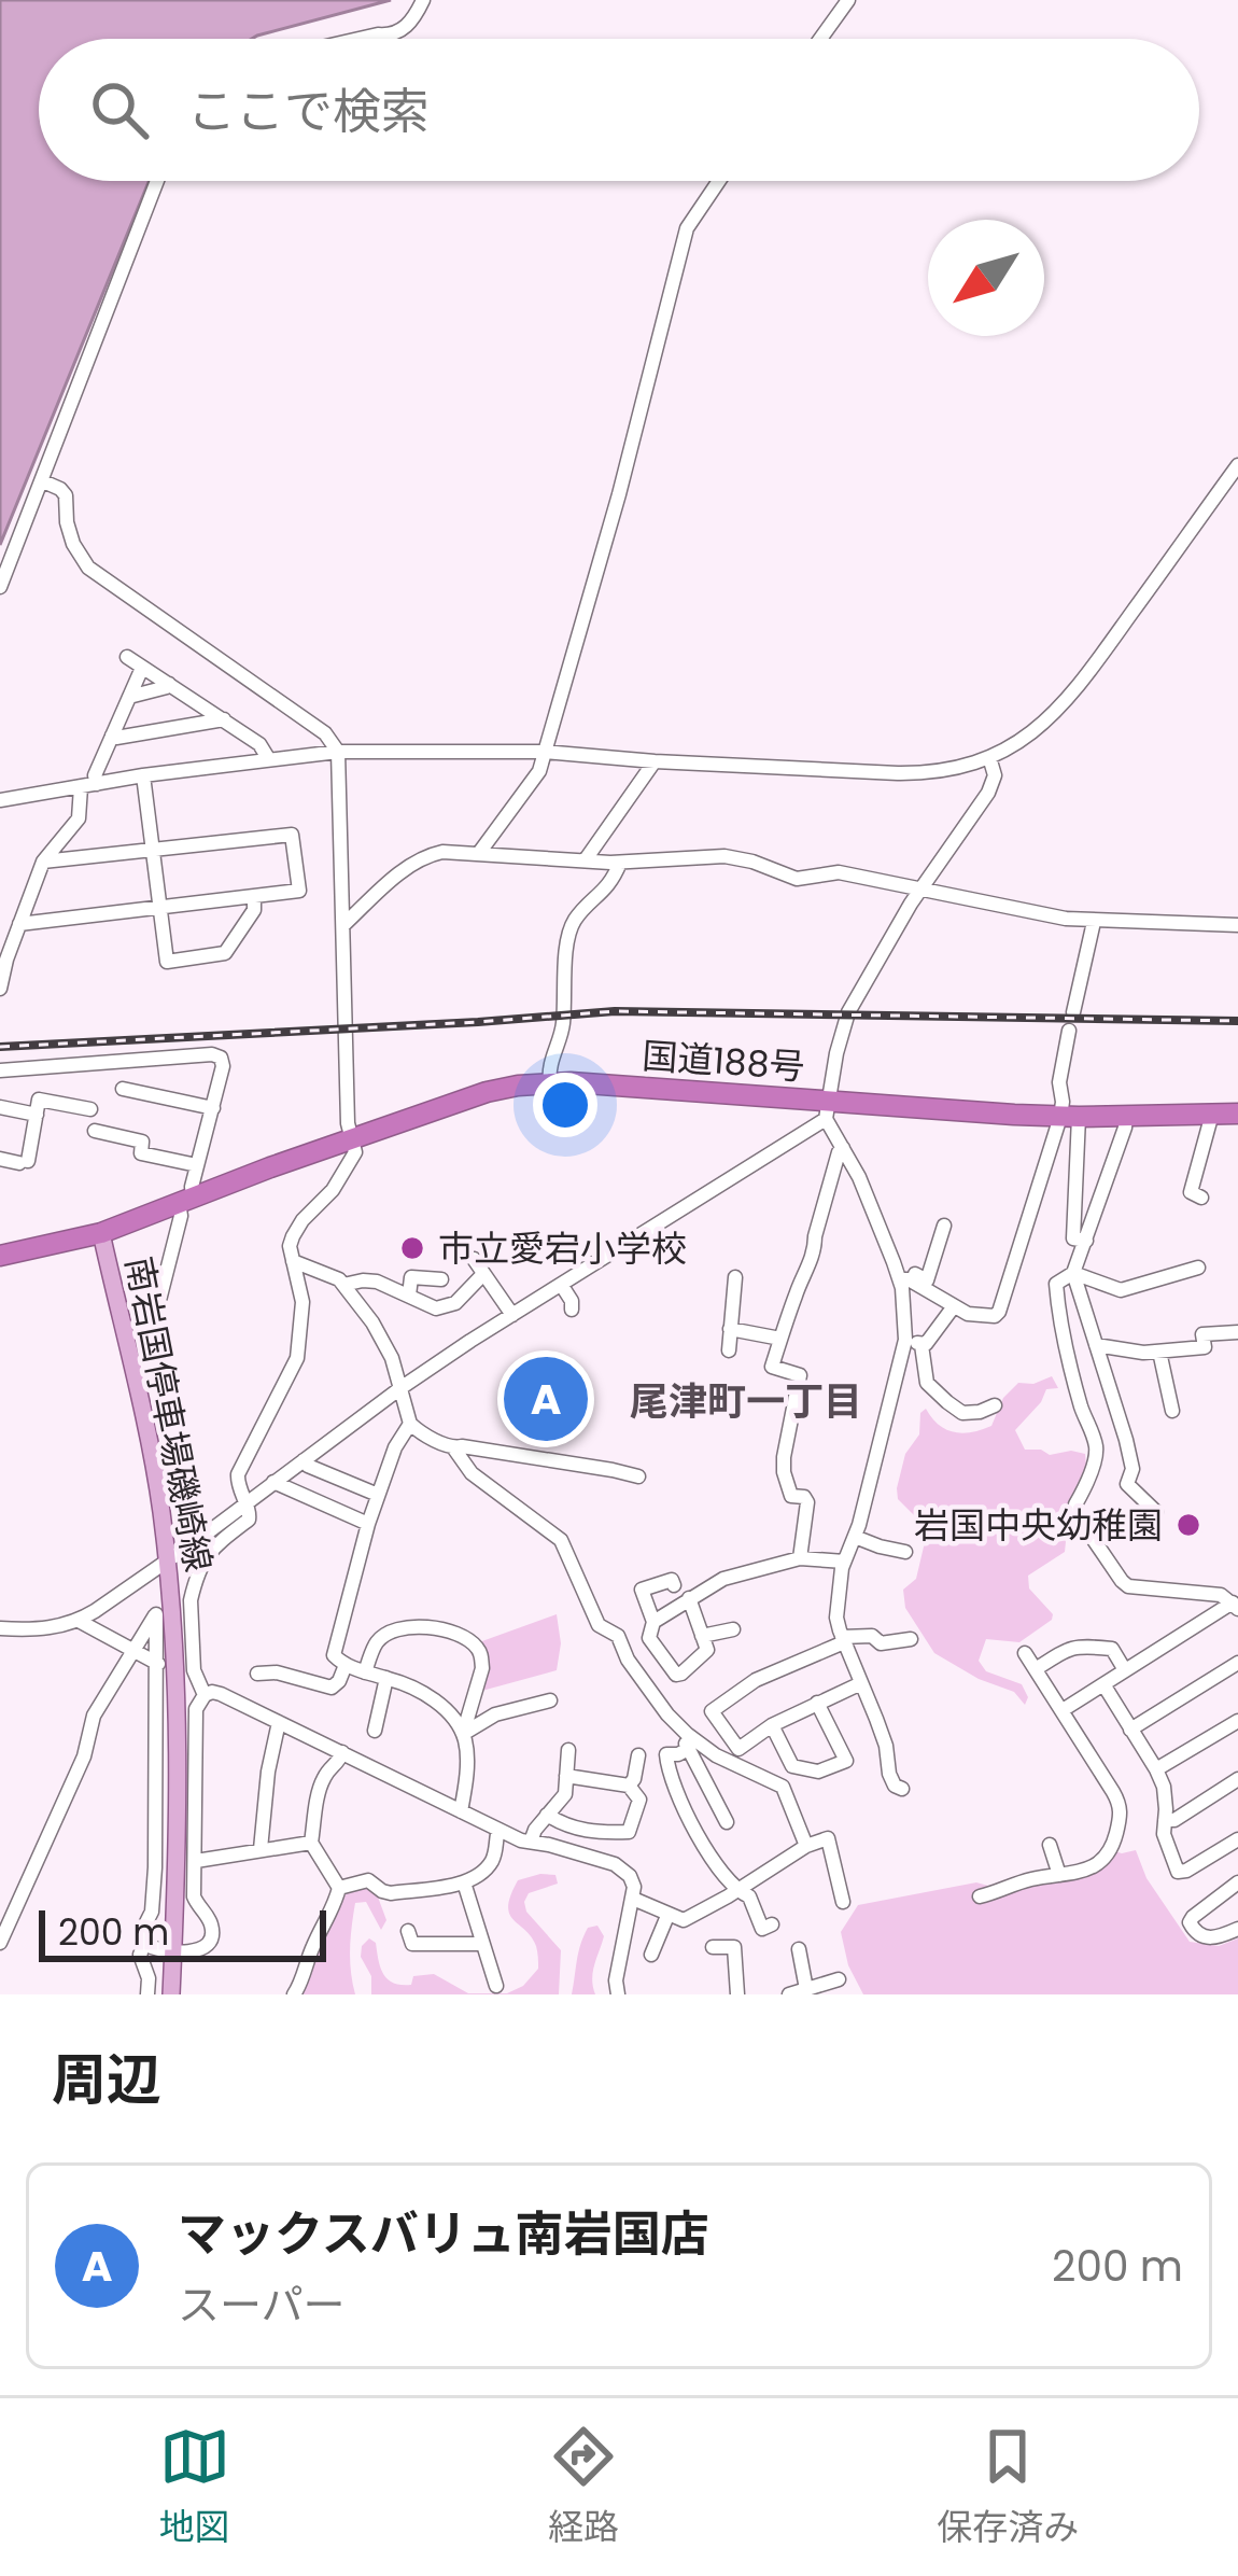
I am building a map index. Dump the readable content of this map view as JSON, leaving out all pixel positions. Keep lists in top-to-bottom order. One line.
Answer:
{"streets":{"highway":["国道188号"],"main road":["南岩国停車場磯崎線"]},"crossings":[["国道188号","南岩国停車場磯崎線"]],"districts":["尾津町一丁目"],"places":["市立愛宕小学校","岩国中央幼稚園"],"scale_bar":"200 m","north":"bottom left","page":{"search":"ここで検索","pins":"A","scale":"200 m","heading":"周辺","list":[{"mark":"A","name":"マックスバリュ南岩国店","note":"スーパー","value":"200 m"}],"nav":["地図","経路","保存済み"]}}
